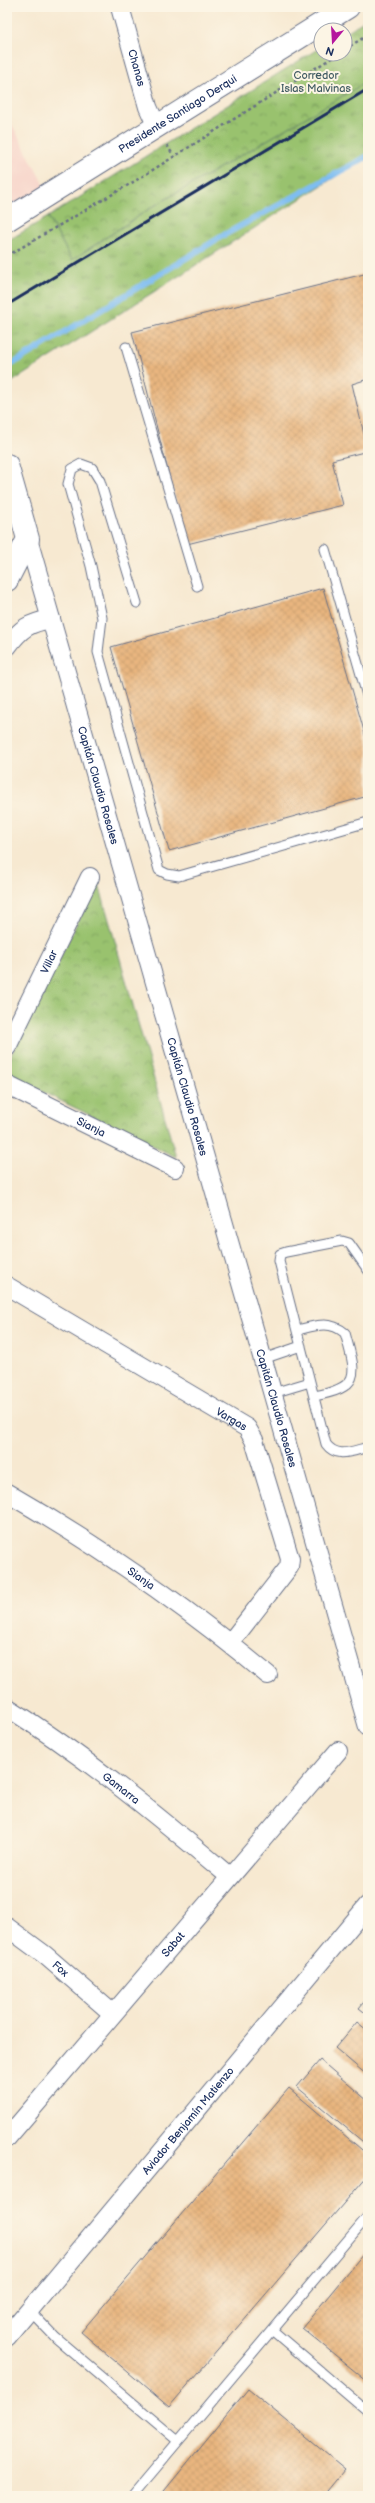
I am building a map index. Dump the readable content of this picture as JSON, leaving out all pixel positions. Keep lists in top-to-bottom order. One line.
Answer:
{"streets":{"street":["Chanas","Presidente Santiago Derqui","Capitán Claudio Rosales","Villar","Sianja","Vargas","Gamarra","Sabat","Fox","Aviador Benjamín Matienzo"]},"crossings":[["Chanas","Presidente Santiago Derqui"],["Sianja","Vargas"],["Gamarra","Sabat"],["Sabat","Fox"]],"parks":["Corredor Islas Malvinas"],"north":"bottom"}
